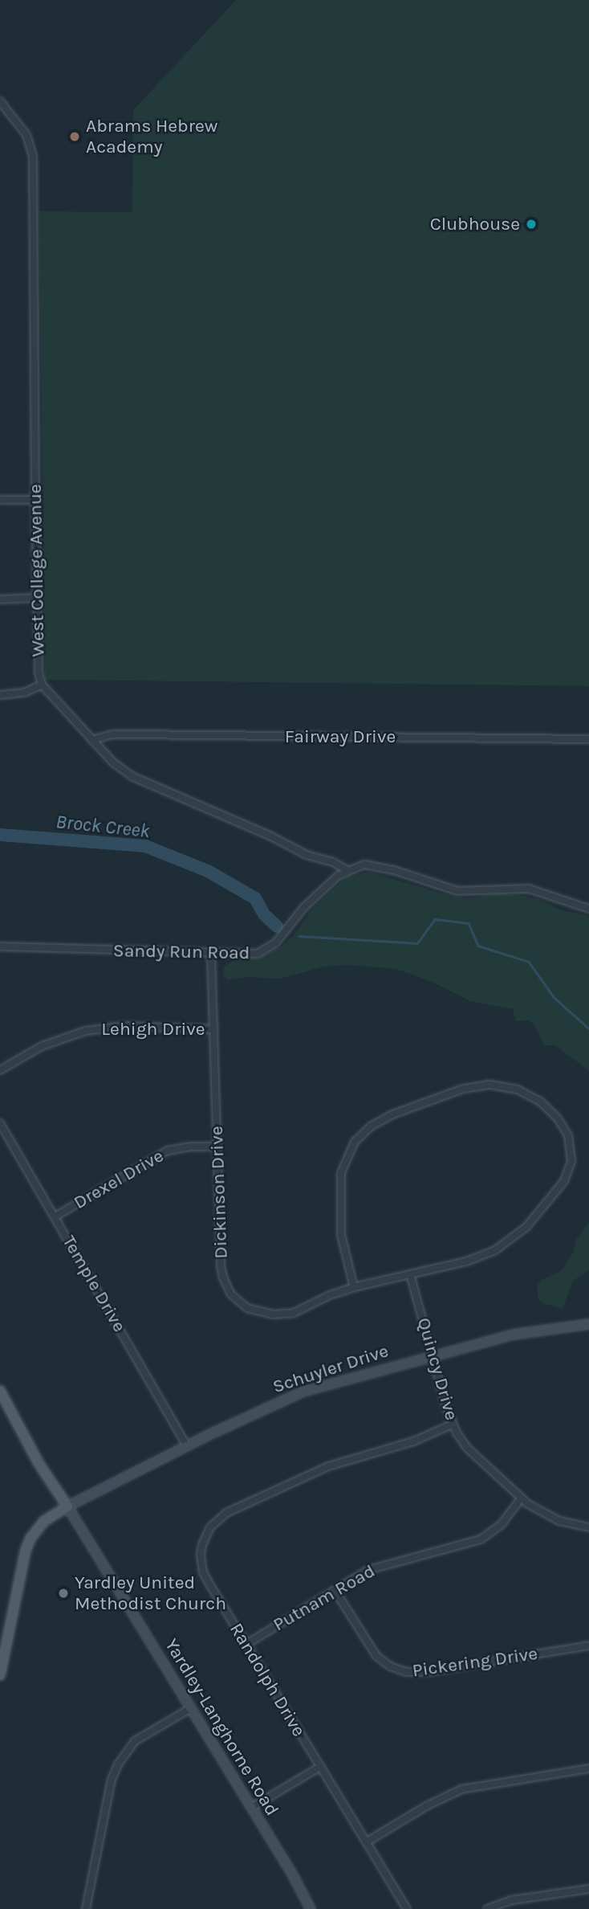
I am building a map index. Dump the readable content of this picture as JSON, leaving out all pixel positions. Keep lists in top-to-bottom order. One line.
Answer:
{"streets":{"street":["West College Avenue","Fairway Drive","Sandy Run Road","Lehigh Drive","Drexel Drive","Dickinson Drive","Temple Drive","Schuyler Drive","Quincy Drive","Putnam Road","Pickering Drive","Randolph Drive","Yardley-Langhorne Road"]},"crossings":[["Sandy Run Road","Dickinson Drive"],["Lehigh Drive","Dickinson Drive"],["Drexel Drive","Dickinson Drive"],["Drexel Drive","Temple Drive"],["Dickinson Drive","Quincy Drive"],["Temple Drive","Schuyler Drive"],["Schuyler Drive","Quincy Drive"],["Schuyler Drive","Yardley-Langhorne Road"],["Quincy Drive","Putnam Road"],["Quincy Drive","Randolph Drive"],["Putnam Road","Pickering Drive"],["Putnam Road","Randolph Drive"]],"water":["Brock Creek"],"places":["Abrams Hebrew Academy","Clubhouse","Yardley United Methodist Church"]}
